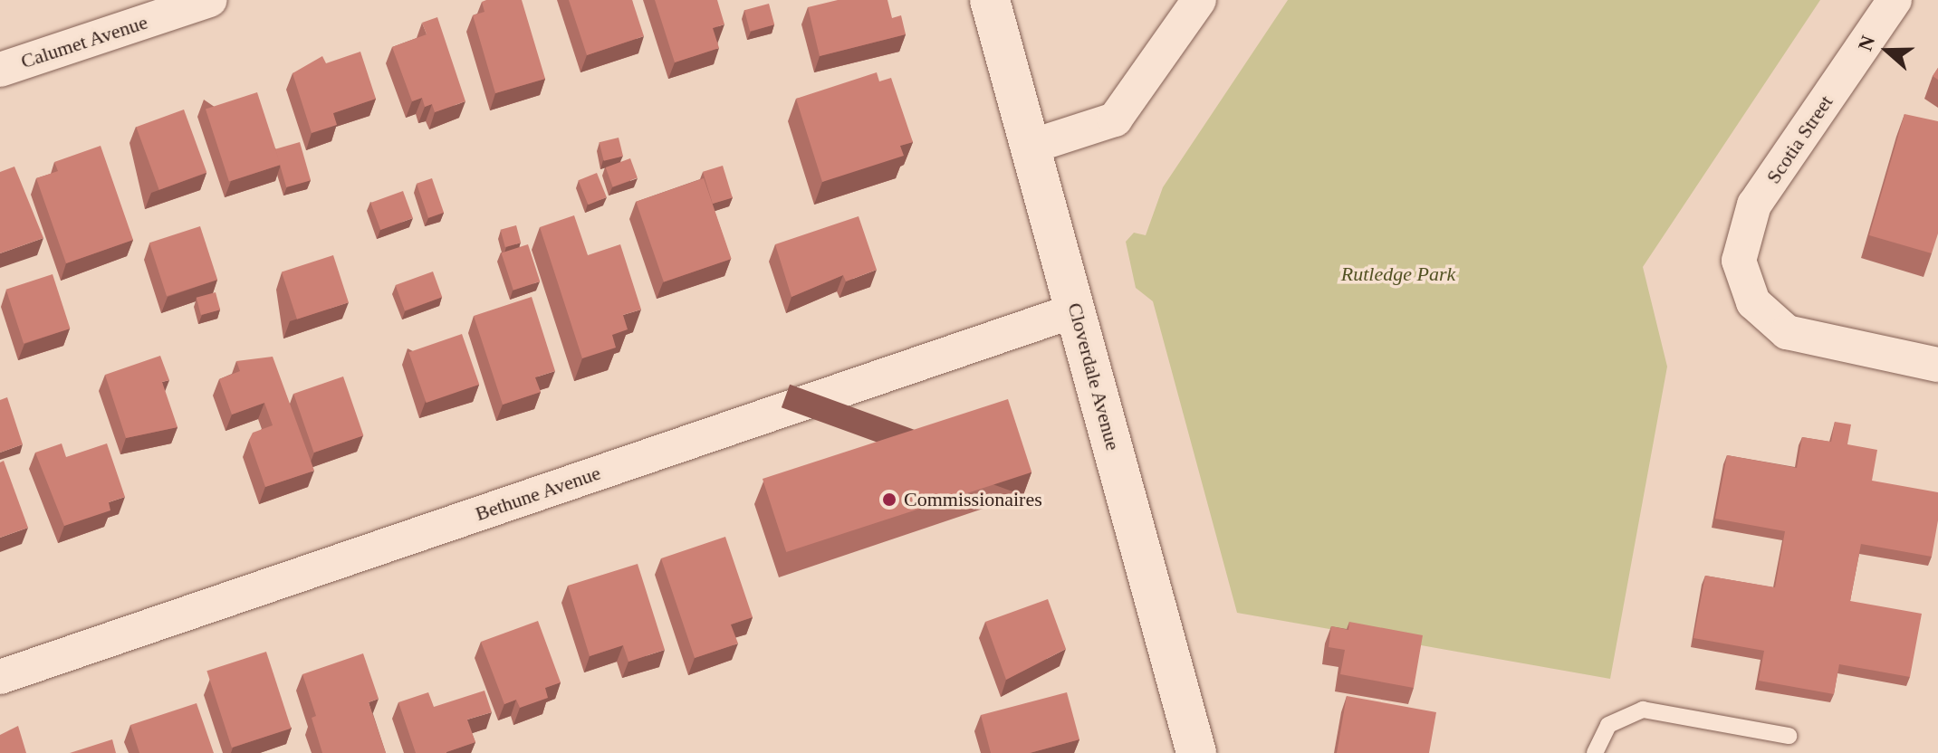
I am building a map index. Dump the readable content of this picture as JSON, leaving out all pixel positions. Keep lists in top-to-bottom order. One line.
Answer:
{"streets":{"main road":["Cloverdale Avenue"],"street":["Calumet Avenue","Scotia Street","Bethune Avenue"]},"crossings":[["Cloverdale Avenue","Bethune Avenue"]],"parks":["Rutledge Park"],"places":["Commissionaires"],"north":"left"}
